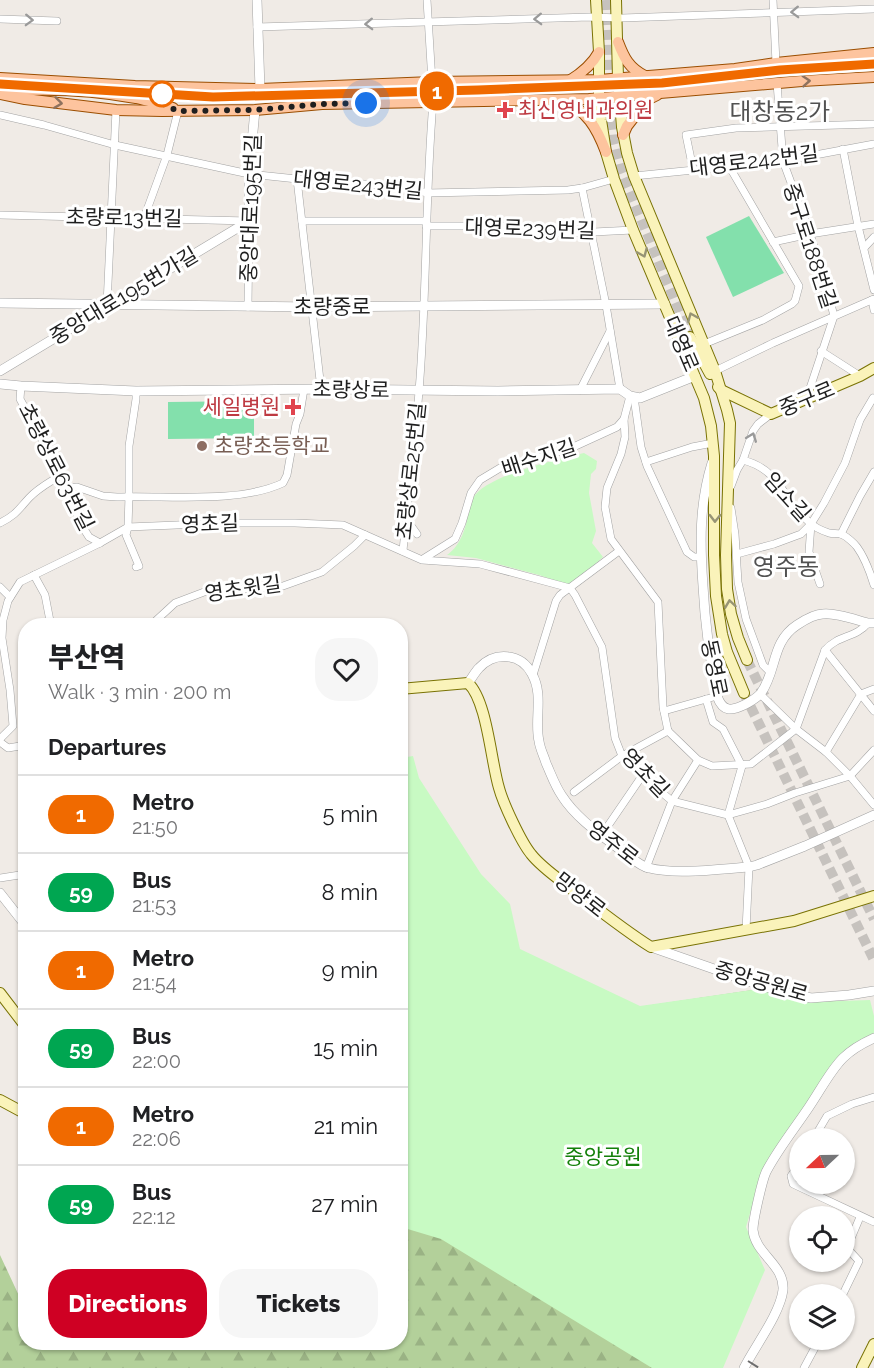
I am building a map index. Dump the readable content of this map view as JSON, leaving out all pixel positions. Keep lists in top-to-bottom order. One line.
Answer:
{"streets":{"main road":["대영로","중구로","망양로"],"street":["대영로242번길","대영로243번길","중앙대로195번길","초량로13번길","대영로239번길","중구로188번길","중앙대로195번가길","초량중로","초량상로","배수지길","초량상로63번길","초량상로25번길","임소길","영초길","영초윗길","동영로","영주로","중앙공원로"]},"crossings":[["대영로242번길","중구로188번길"],["대영로242번길","대영로"],["대영로243번길","중앙대로195번길"],["대영로243번길","대영로"],["대영로243번길","초량상로25번길"],["중앙대로195번길","초량로13번길"],["중앙대로195번길","중앙대로195번가길"],["중앙대로195번길","초량중로"],["초량로13번길","중앙대로195번가길"],["대영로239번길","대영로"],["대영로239번길","초량상로25번길"],["중구로188번길","중구로"],["중앙대로195번가길","초량중로"],["초량중로","대영로"],["초량중로","초량상로25번길"],["대영로","중구로"],["대영로","동영로"],["초량상로","초량상로63번길"],["초량상로","초량상로25번길"],["배수지길","영초길"],["초량상로63번길","영초길"],["초량상로25번길","영초길"],["영초길","영초윗길"],["망양로","중앙공원로"]],"districts":["대창동2가","영주동"],"parks":["중앙공원"],"places":{"health":["최신영내과의원","세일병원"],"other":["초량초등학교"]},"lines":["metro line 1"],"north":"left","page":{"on_map":"1","heading":[["부산역","Walk · 3 min · 200 m"],"Departures"],"list":[{"mark":"1","name":"Metro","note":"21:50","value":"5 min"},{"mark":"59","name":"Bus","note":"21:53","value":"8 min"},{"mark":"1","name":"Metro","note":"21:54","value":"9 min"},{"mark":"59","name":"Bus","note":"22:00","value":"15 min"},{"mark":"1","name":"Metro","note":"22:06","value":"21 min"},{"mark":"59","name":"Bus","note":"22:12","value":"27 min"}],"buttons":["Directions","Tickets"]}}
